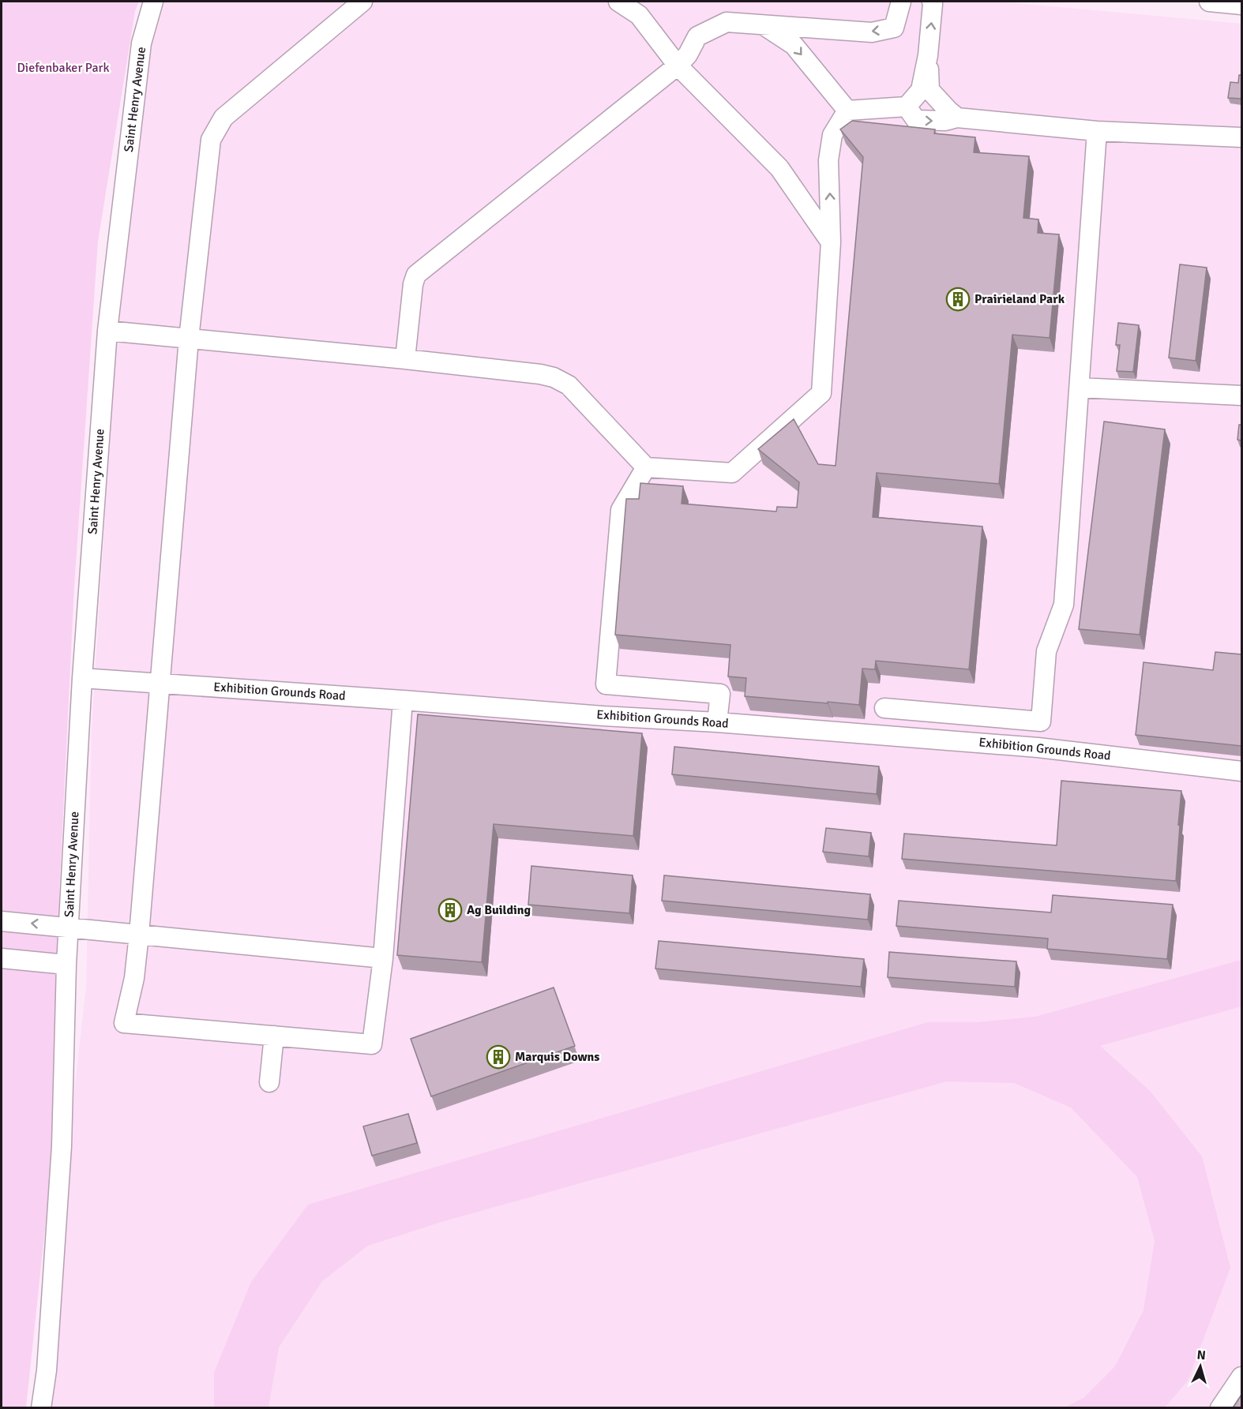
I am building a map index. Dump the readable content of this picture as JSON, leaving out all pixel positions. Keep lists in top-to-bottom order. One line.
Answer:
{"streets":{"street":["Saint Henry Avenue","Exhibition Grounds Road"]},"crossings":[["Saint Henry Avenue","Exhibition Grounds Road"]],"parks":["Diefenbaker Park"],"places":{"building":["Prairieland Park","Ag Building","Marquis Downs"]},"north":"top"}
